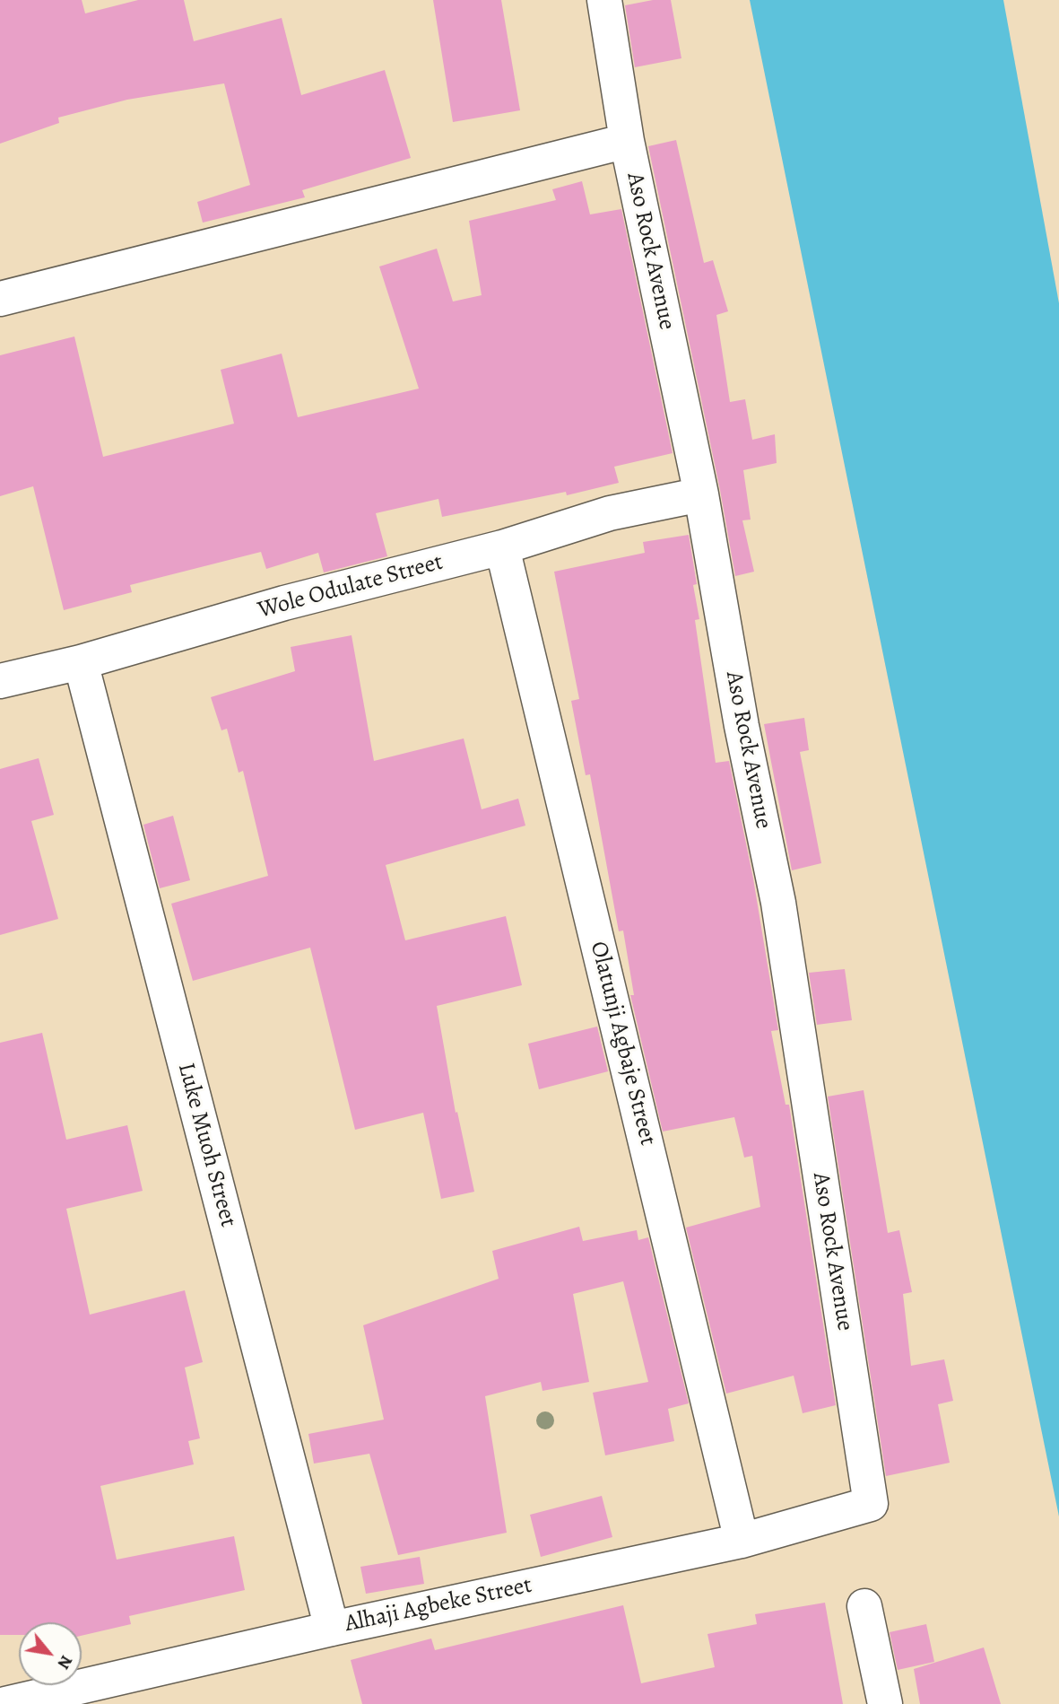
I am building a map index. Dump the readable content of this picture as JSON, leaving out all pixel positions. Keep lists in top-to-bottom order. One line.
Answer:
{"streets":{"street":["Aso Rock Avenue","Wole Odulate Street","Olatunji Agbaje Street","Luke Muoh Street","Alhaji Agbeke Street"]},"crossings":[["Aso Rock Avenue","Wole Odulate Street"],["Aso Rock Avenue","Alhaji Agbeke Street"],["Wole Odulate Street","Olatunji Agbaje Street"],["Wole Odulate Street","Luke Muoh Street"],["Olatunji Agbaje Street","Alhaji Agbeke Street"],["Luke Muoh Street","Alhaji Agbeke Street"]],"north":"bottom right"}
